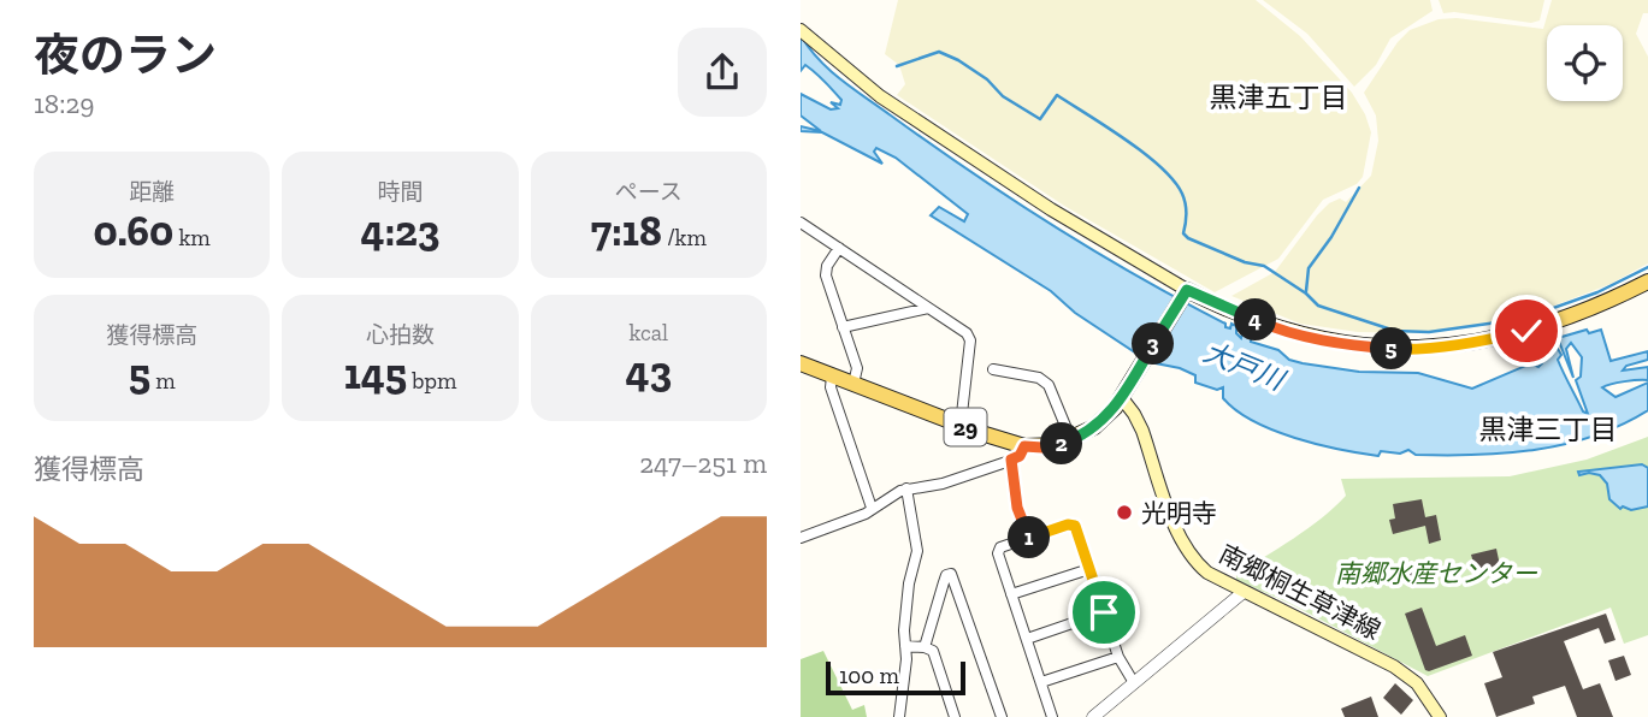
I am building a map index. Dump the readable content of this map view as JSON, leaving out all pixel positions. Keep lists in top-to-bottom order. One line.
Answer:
{"streets":{"main road":["29","南郷桐生草津線"]},"crossings":[["29","南郷桐生草津線"]],"districts":["黒津五丁目","黒津三丁目"],"water":["大戸川"],"parks":["南郷水産センター"],"places":["光明寺"],"scale_bar":"100 m","page":{"heading":["夜のラン","18:29"],"stats":[["距離","0.60 km"],["時間","4:23"],["ペース","7:18 /km"],["獲得標高","5 m"],["心拍数","145 bpm"],["kcal","43"]],"pins":["4","3","5","2","1"],"chart":["獲得標高","247–251 m"],"scale":"100 m"}}
